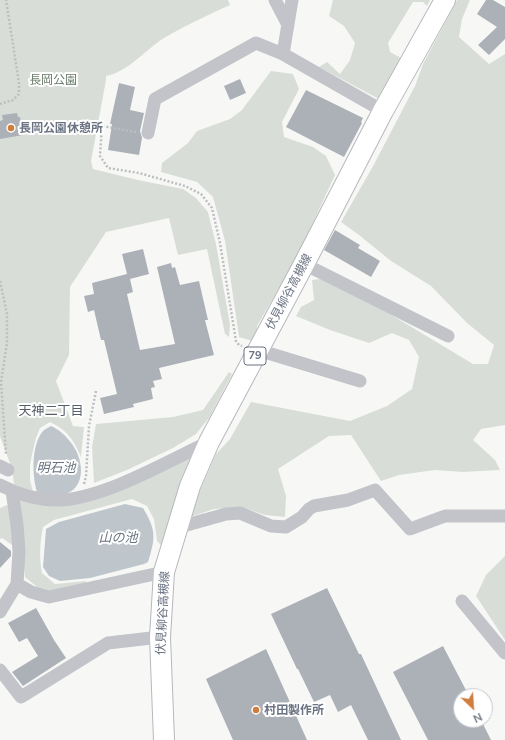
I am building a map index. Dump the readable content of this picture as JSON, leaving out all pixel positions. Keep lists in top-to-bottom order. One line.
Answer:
{"streets":{"main road":["伏見柳谷高槻線","79"]},"districts":["天神二丁目"],"water":["明石池","山の池"],"parks":["長岡公園"],"places":["長岡公園休憩所","村田製作所"],"north":"bottom right"}
